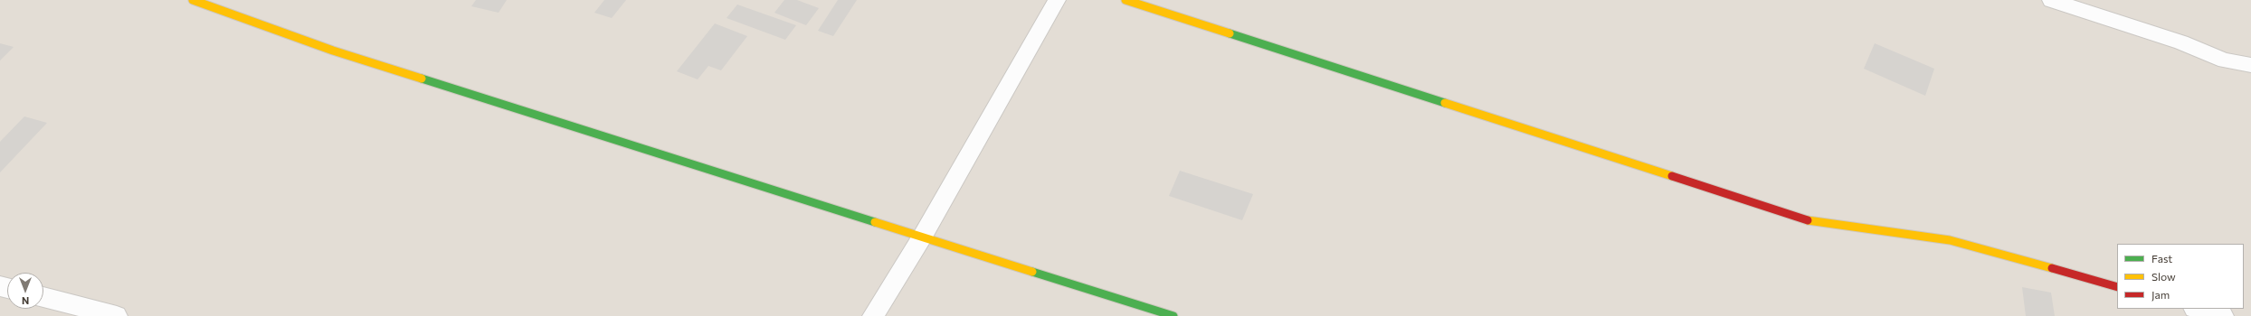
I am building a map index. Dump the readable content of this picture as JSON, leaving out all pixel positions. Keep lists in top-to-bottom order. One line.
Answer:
{"legend":["Fast","Slow","Jam"],"north":"bottom"}
